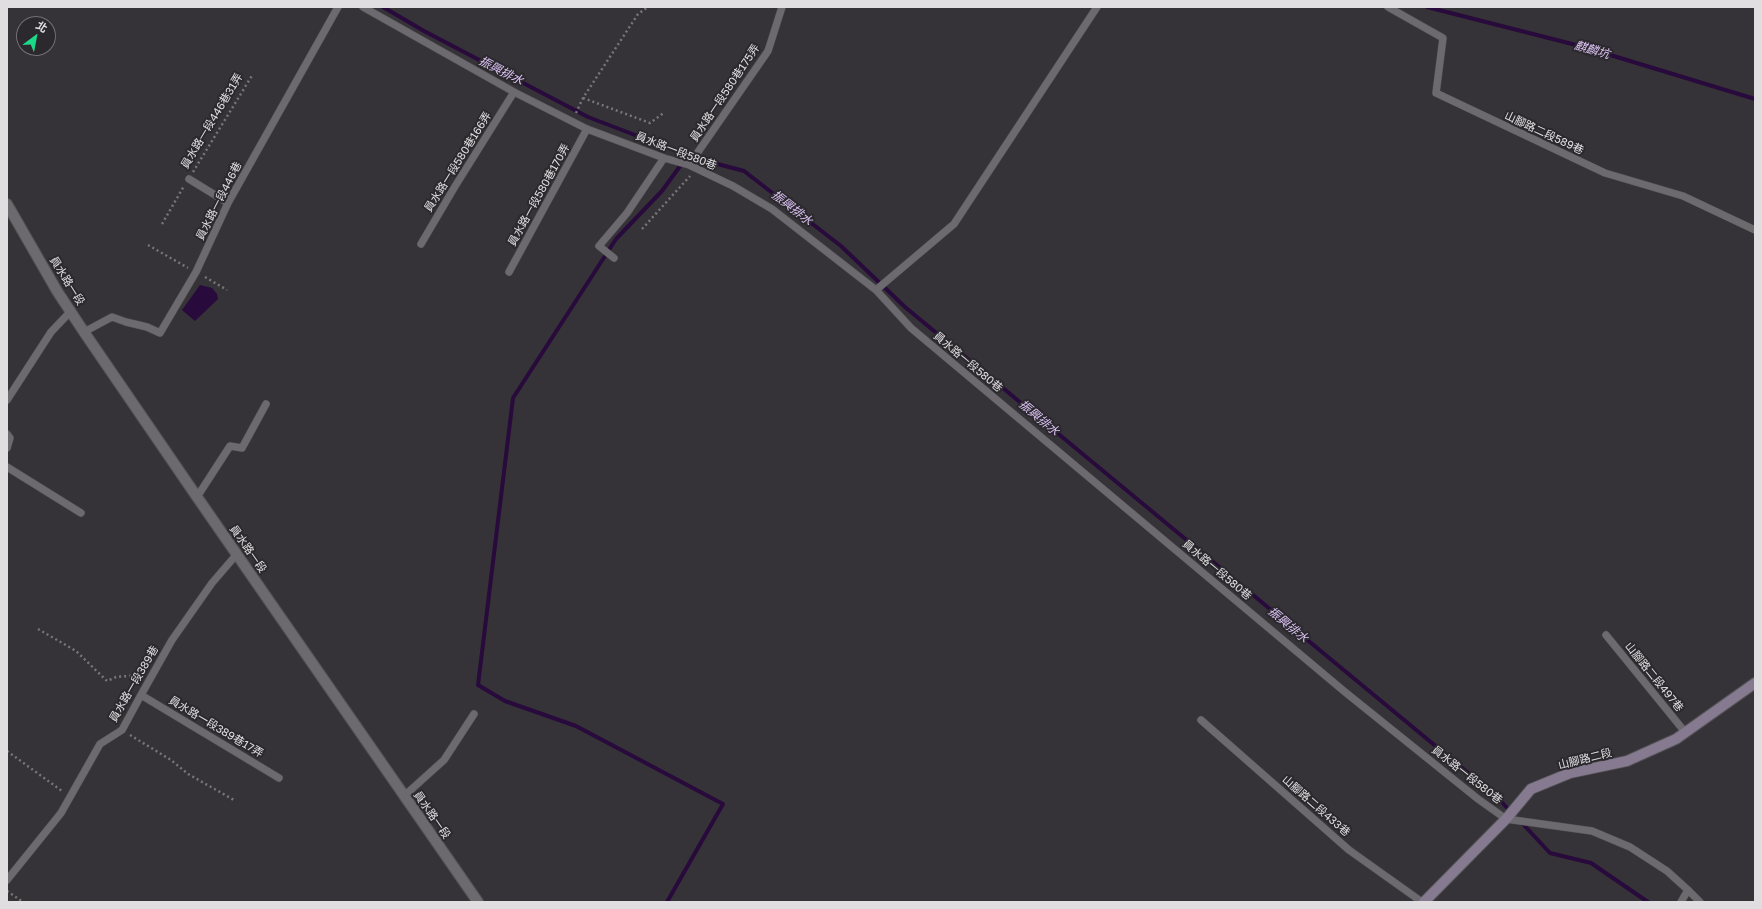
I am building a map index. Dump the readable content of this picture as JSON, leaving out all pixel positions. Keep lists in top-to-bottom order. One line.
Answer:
{"streets":{"main road":["山腳路二段"],"street":["員水路一段"],"lane":["員水路一段580巷175弄","員水路一段446巷31弄","山腳路二段589巷","員水路一段580巷","員水路一段580巷166弄","員水路一段580巷170弄","員水路一段446巷","山腳路二段497巷","員水路一段389巷","員水路一段389巷17弄","山腳路二段433巷"]},"crossings":[["員水路一段580巷175弄","員水路一段580巷"],["員水路一段446巷31弄","員水路一段446巷"],["員水路一段580巷","員水路一段580巷166弄"],["員水路一段580巷","員水路一段580巷170弄"],["員水路一段580巷","山腳路二段"],["員水路一段446巷","員水路一段"],["員水路一段","員水路一段389巷"],["山腳路二段497巷","山腳路二段"],["員水路一段389巷","員水路一段389巷17弄"],["山腳路二段","山腳路二段433巷"]],"water":["麒麟坑","振興排水"],"north":"top right"}
